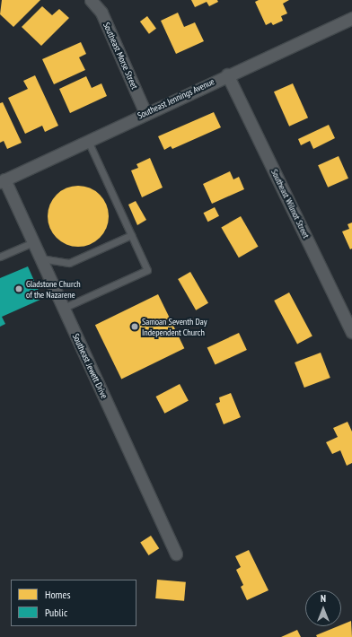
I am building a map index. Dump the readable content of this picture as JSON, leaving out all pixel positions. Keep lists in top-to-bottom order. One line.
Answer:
{"streets":{"street":["Southeast Morse Street","Southeast Jennings Avenue","Southeast Wilmot Street","Southeast Jewett Drive"]},"crossings":[["Southeast Morse Street","Southeast Jennings Avenue"],["Southeast Jennings Avenue","Southeast Wilmot Street"],["Southeast Jennings Avenue","Southeast Jewett Drive"]],"places":["Gladstone Church of the Nazarene","Samoan Seventh Day Independent Church"],"legend":["Homes","Public"],"north":"top"}
